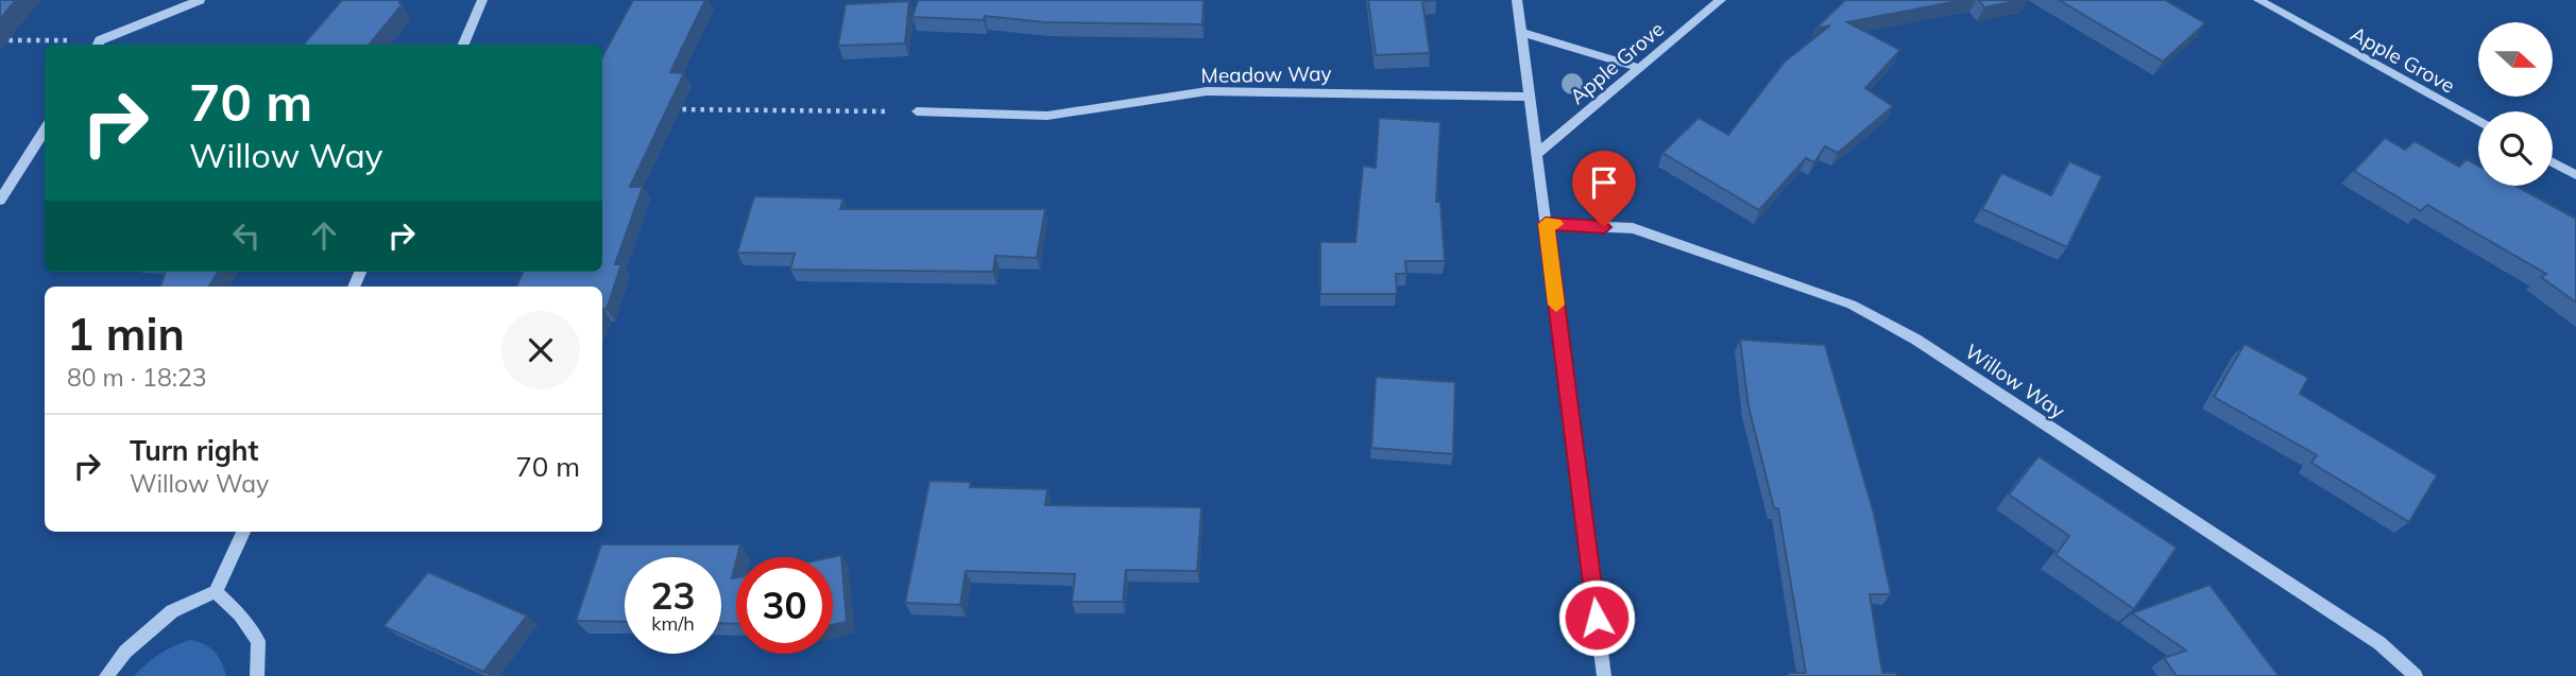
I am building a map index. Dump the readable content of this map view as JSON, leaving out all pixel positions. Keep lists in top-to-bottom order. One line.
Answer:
{"streets":{"street":["Apple Grove","Meadow Way","Willow Way"]},"north":"right","page":{"turn":["70 m","Willow Way"],"heading":["1 min","80 m · 18:23"],"list":[{"name":"Turn right","note":"Willow Way","value":"70 m"}],"speed":"23 km/h","limit":"30"}}
